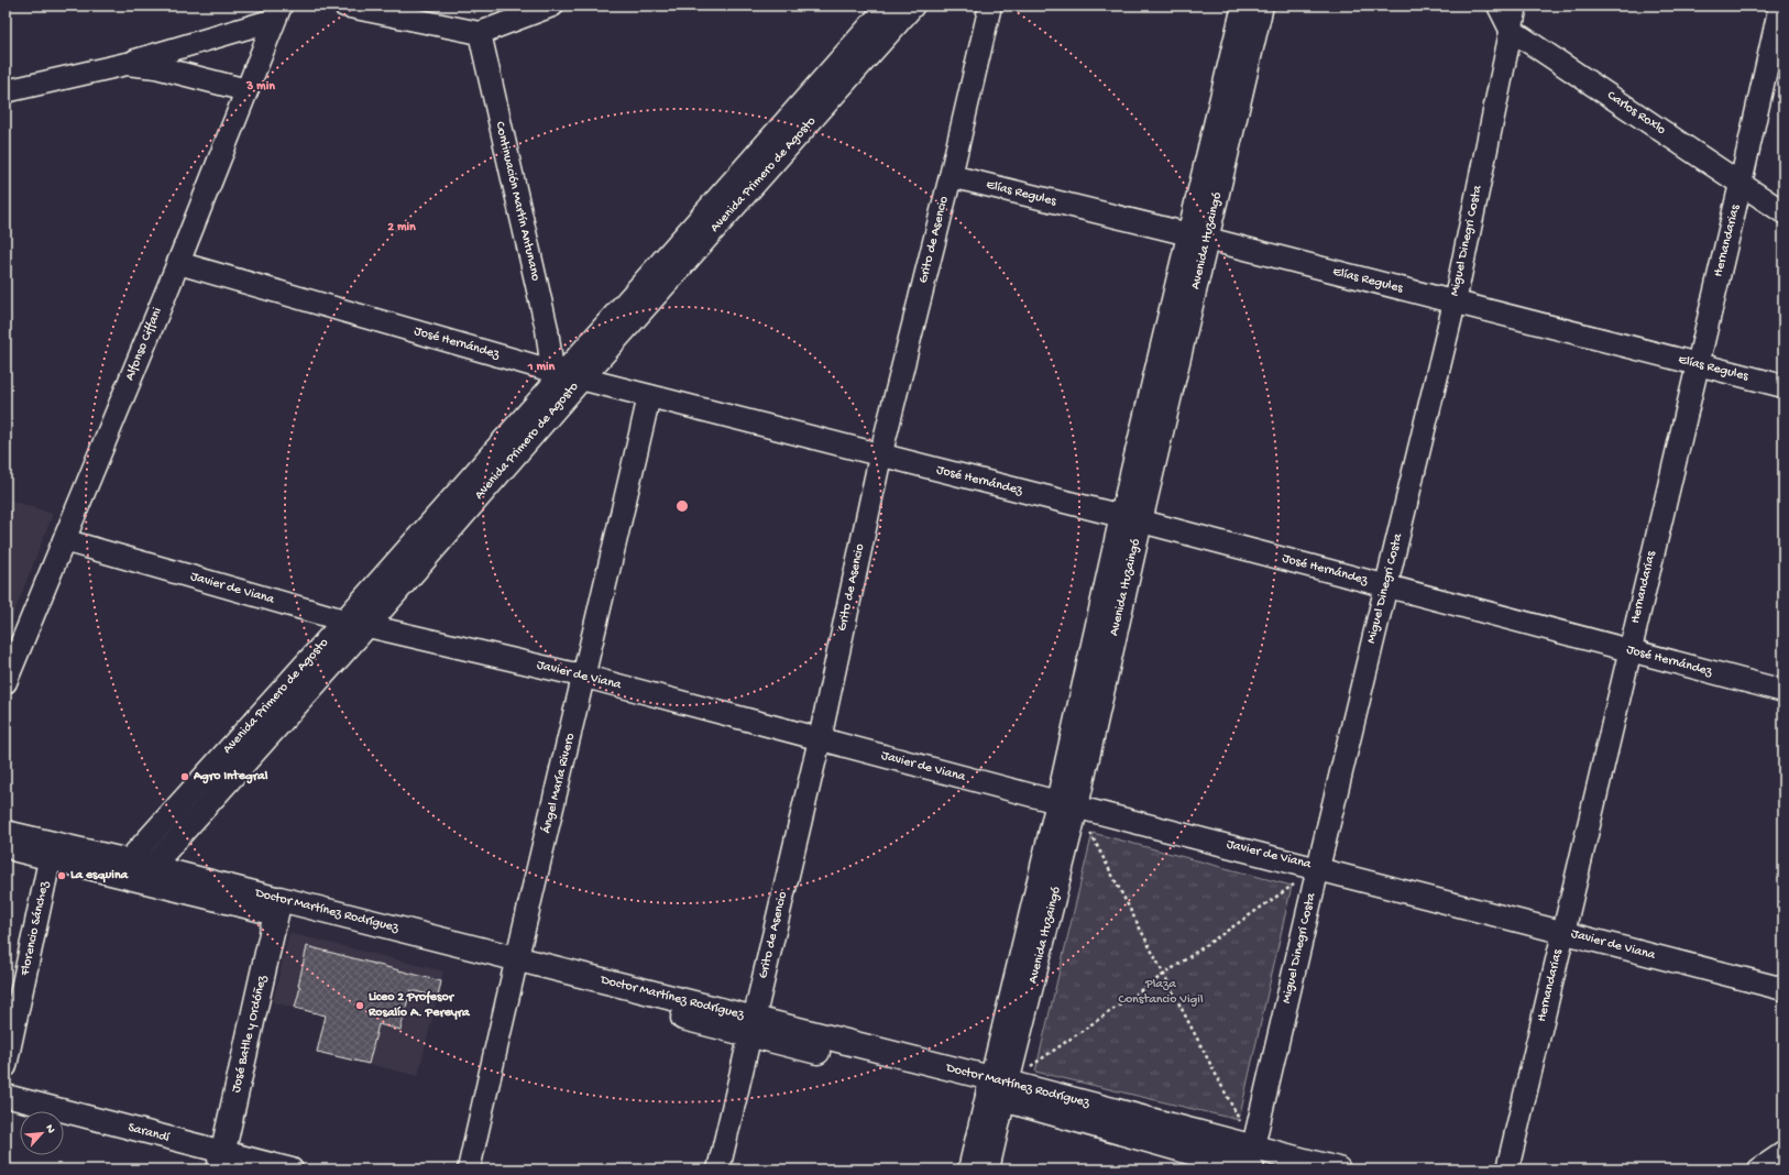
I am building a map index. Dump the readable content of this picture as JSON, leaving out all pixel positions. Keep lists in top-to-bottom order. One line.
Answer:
{"streets":{"main road":["Doctor Martínez Rodríguez","José Batlle y Ordóñez"],"street":["Carlos Roxlo","Avenida Primero de Agosto","Elías Regules","Continuación Martín Antunano","Grito de Asencio","Avenida Ituzaingó","Miguel Dinegri Costa","Hernandarias","José Hernández","Alfonso Ciffani","Javier de Viana","Ángel María Rivero","Florencio Sánchez","Sarandí"]},"crossings":[["Carlos Roxlo","Miguel Dinegri Costa"],["Carlos Roxlo","Hernandarias"],["Avenida Primero de Agosto","Continuación Martín Antunano"],["Avenida Primero de Agosto","José Hernández"],["Avenida Primero de Agosto","Javier de Viana"],["Avenida Primero de Agosto","Doctor Martínez Rodríguez"],["Elías Regules","Grito de Asencio"],["Elías Regules","Avenida Ituzaingó"],["Elías Regules","Miguel Dinegri Costa"],["Elías Regules","Hernandarias"],["Continuación Martín Antunano","José Hernández"],["Grito de Asencio","José Hernández"],["Grito de Asencio","Javier de Viana"],["Grito de Asencio","Doctor Martínez Rodríguez"],["Avenida Ituzaingó","José Hernández"],["Avenida Ituzaingó","Javier de Viana"],["Avenida Ituzaingó","Doctor Martínez Rodríguez"],["Miguel Dinegri Costa","José Hernández"],["Miguel Dinegri Costa","Javier de Viana"],["Miguel Dinegri Costa","Doctor Martínez Rodríguez"],["Hernandarias","José Hernández"],["Hernandarias","Javier de Viana"],["José Hernández","Alfonso Ciffani"],["José Hernández","Ángel María Rivero"],["Alfonso Ciffani","Javier de Viana"],["Javier de Viana","Ángel María Rivero"],["Ángel María Rivero","Doctor Martínez Rodríguez"],["Doctor Martínez Rodríguez","Florencio Sánchez"],["Doctor Martínez Rodríguez","José Batlle y Ordóñez"],["José Batlle y Ordóñez","Sarandí"]],"parks":["Plaza Constancio Vigil"],"places":["Agro Integral","La esquina","Liceo 2 Profesor Rosalío A. Pereyra"],"north":"top right","rings":["3 min","2 min","1 min"]}
